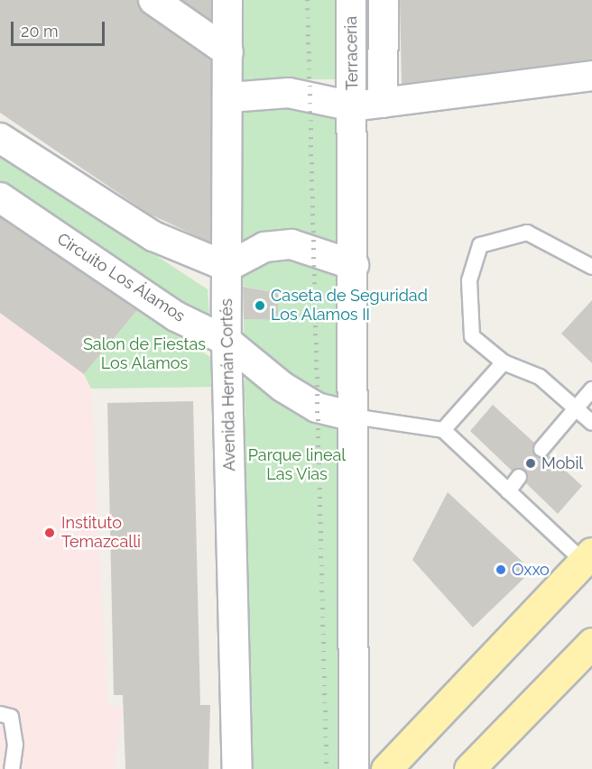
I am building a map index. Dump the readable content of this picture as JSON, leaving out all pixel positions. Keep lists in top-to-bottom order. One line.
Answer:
{"streets":{"street":["Terraceria","Circuito Los Álamos","Avenida Hernán Cortés"]},"crossings":[["Circuito Los Álamos","Avenida Hernán Cortés"]],"parks":["Salon de Fiestas Los Alamos","Parque lineal Las Vias"],"places":["Caseta de Seguridad Los Alamos II","Mobil","Instituto Temazcalli","Oxxo"],"scale_bar":"20 m"}
